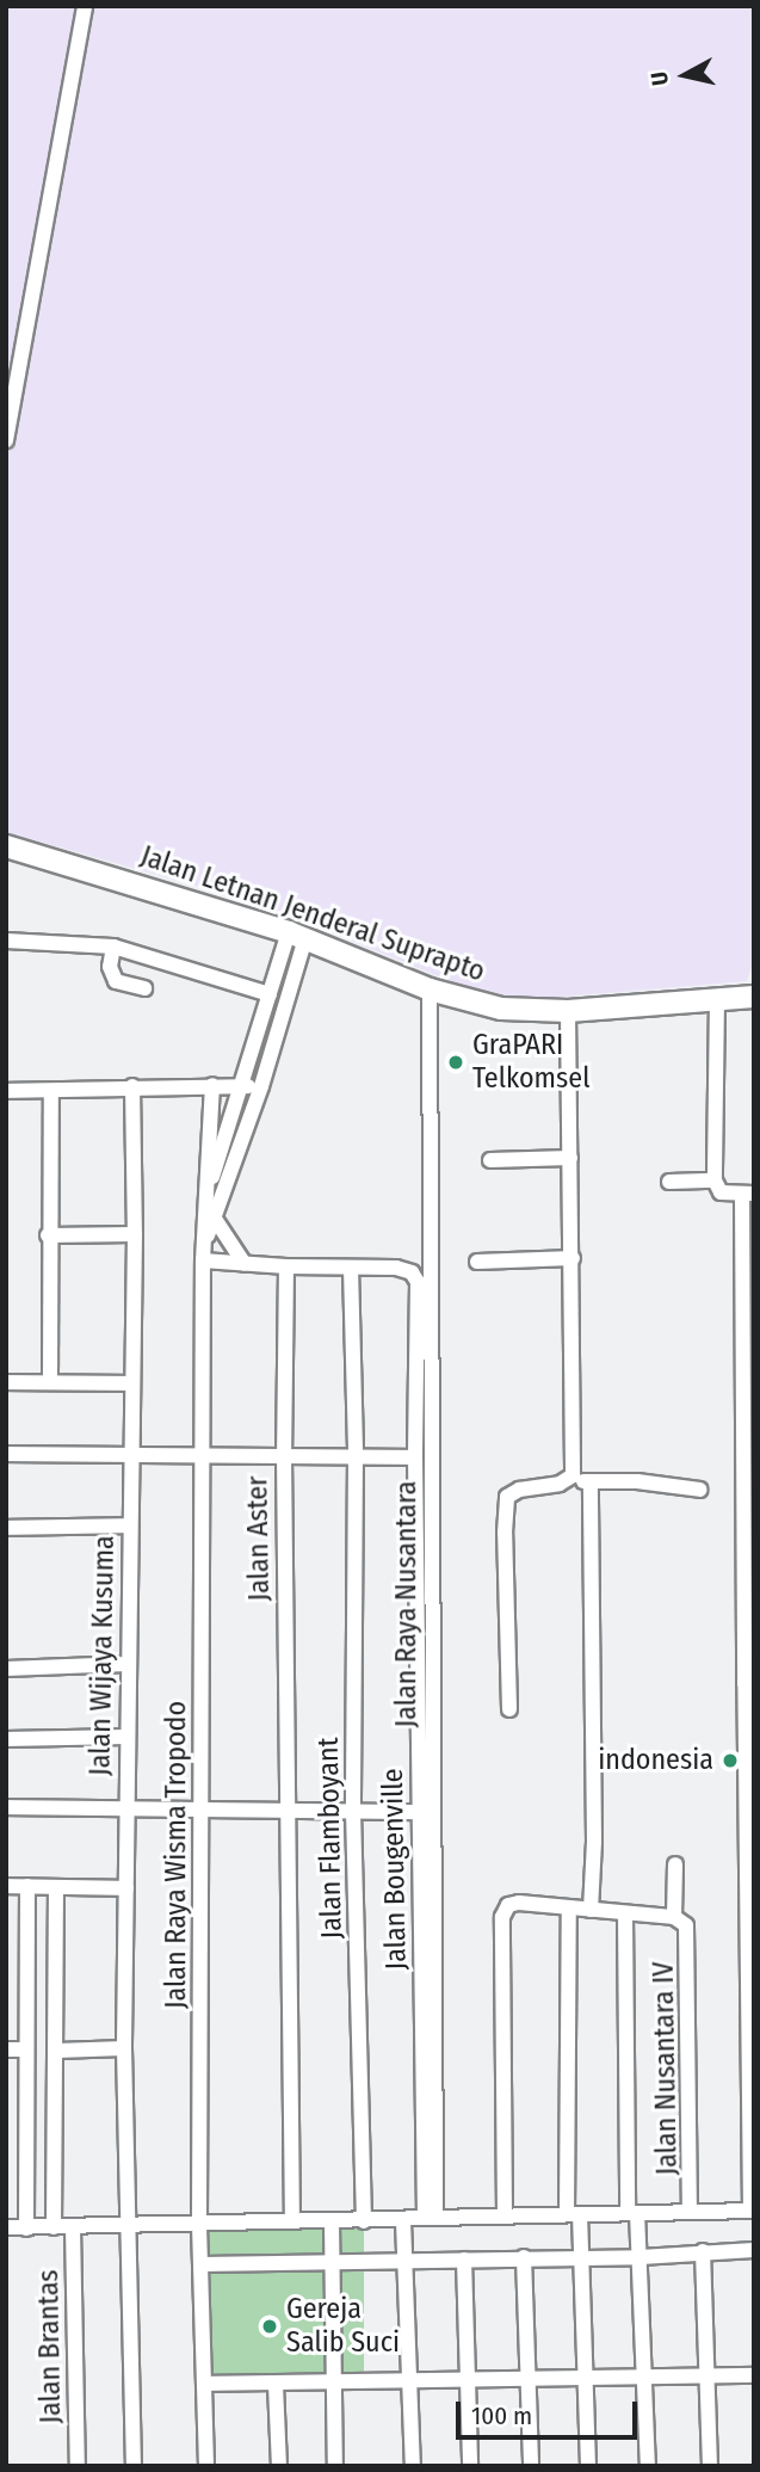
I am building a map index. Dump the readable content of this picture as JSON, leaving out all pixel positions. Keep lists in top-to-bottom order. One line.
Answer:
{"streets":{"main road":["Jalan Letnan Jenderal Suprapto"],"street":["Jalan Aster","Jalan Raya Nusantara","Jalan Wijaya Kusuma","Jalan Flamboyant","Jalan Raya Wisma Tropodo","Jalan Bougenville","Jalan Nusantara IV","Jalan Brantas"]},"crossings":[["Jalan Letnan Jenderal Suprapto","Jalan Raya Nusantara"],["Jalan Raya Nusantara","Jalan Bougenville"],["Jalan Flamboyant","Jalan Bougenville"]],"places":["GraPARI Telkomsel","indonesia","Gereja Salib Suci"],"scale_bar":"100 m","north":"left"}
